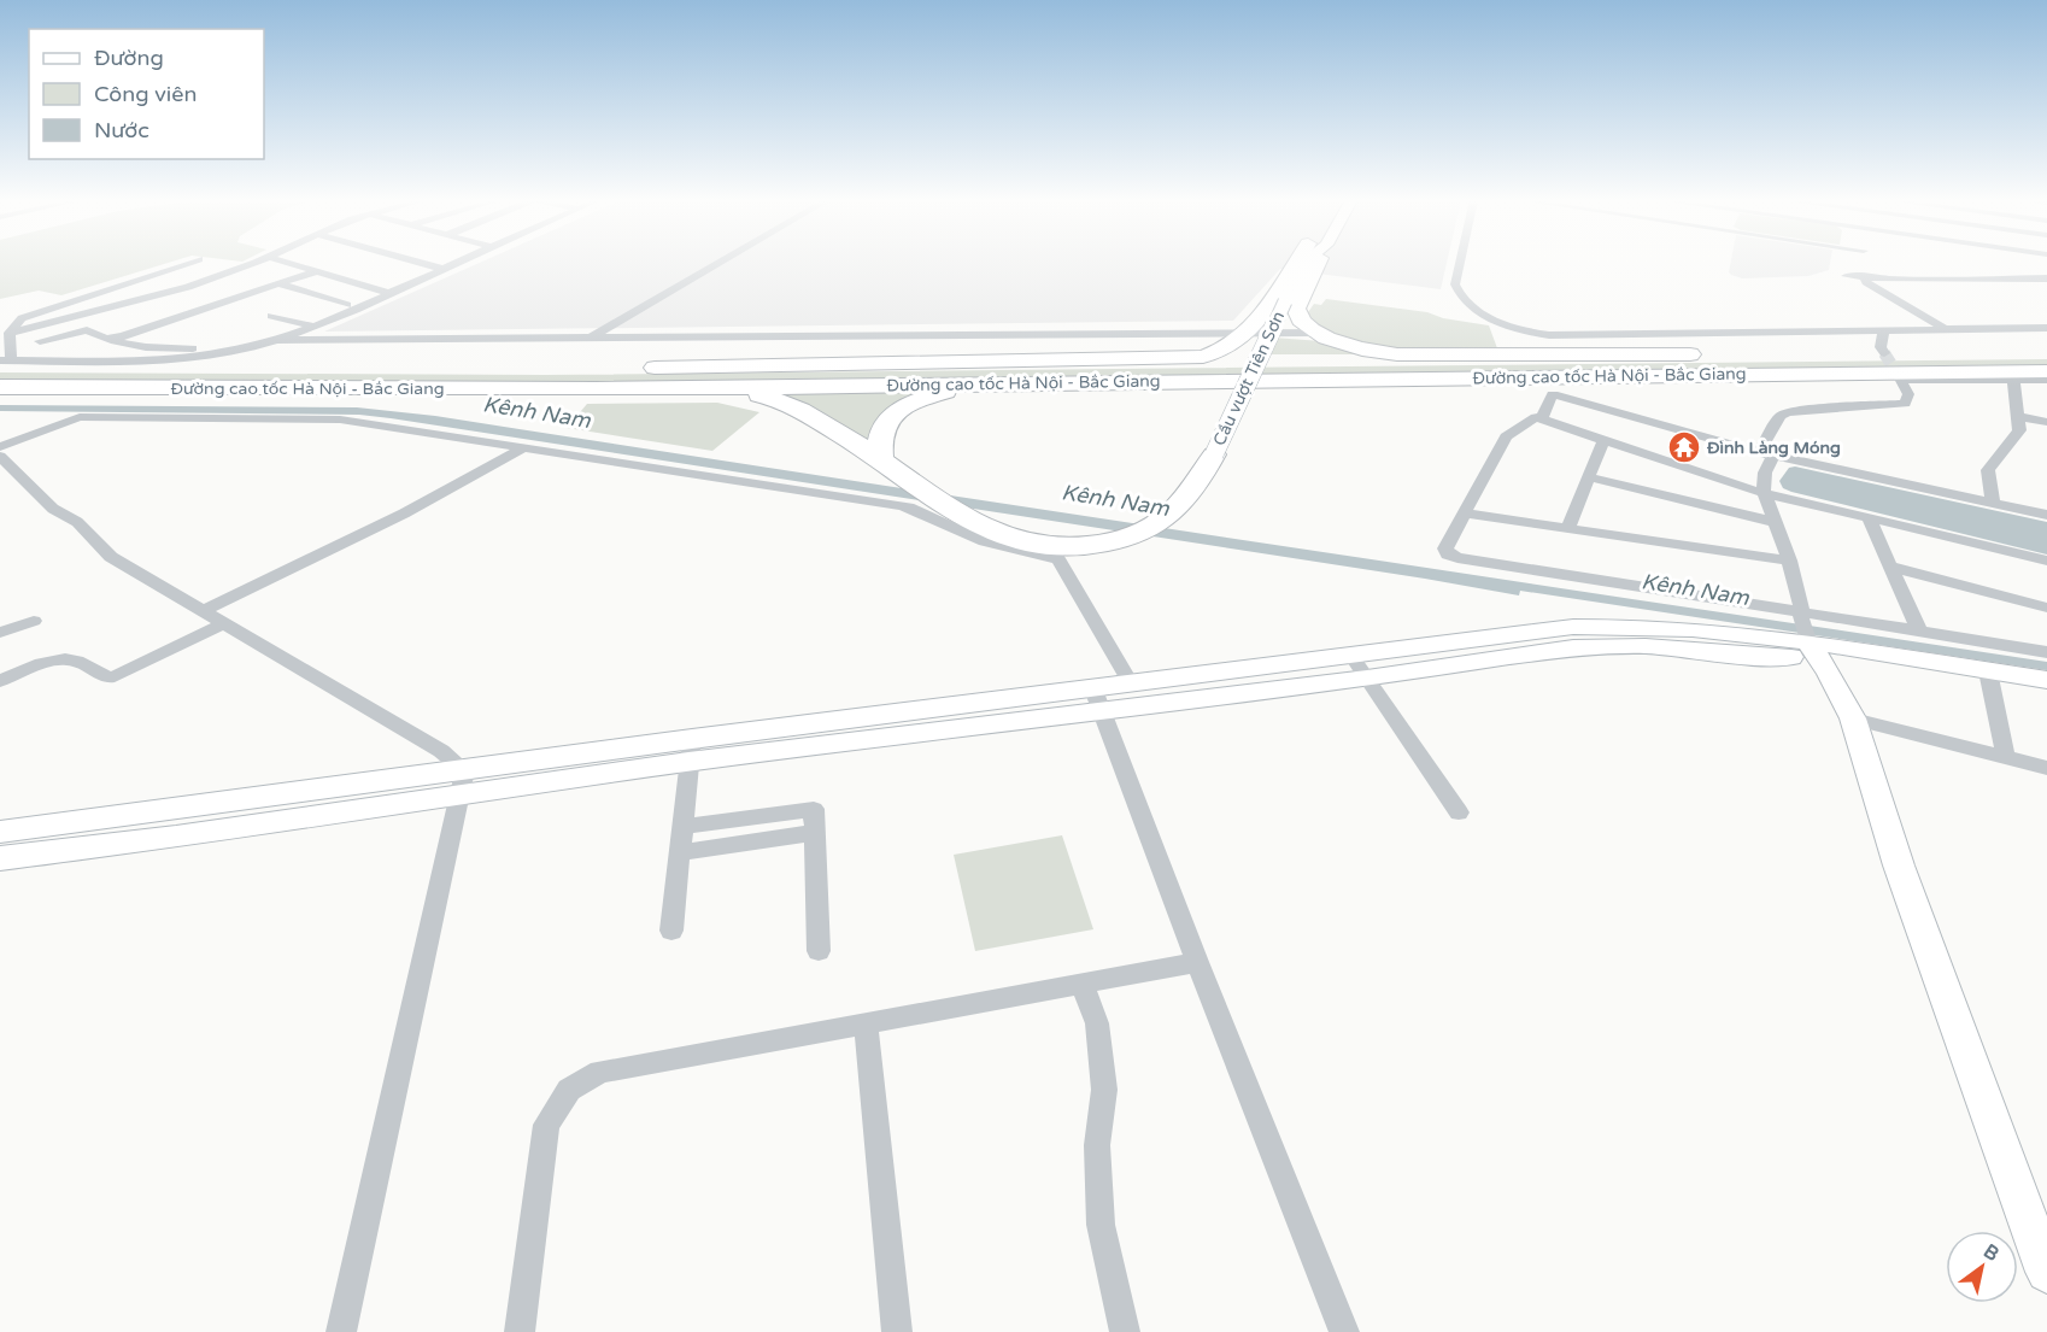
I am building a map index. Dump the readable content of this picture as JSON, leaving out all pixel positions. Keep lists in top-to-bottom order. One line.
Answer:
{"streets":{"highway":["Đường cao tốc Hà Nội - Bắc Giang"],"main road":["Cầu vượt Tiên Sơn"]},"water":["Kênh Nam"],"places":{"temple":["Đình Làng Móng"]},"legend":["Đường","Công viên","Nước"],"north":"top right"}
